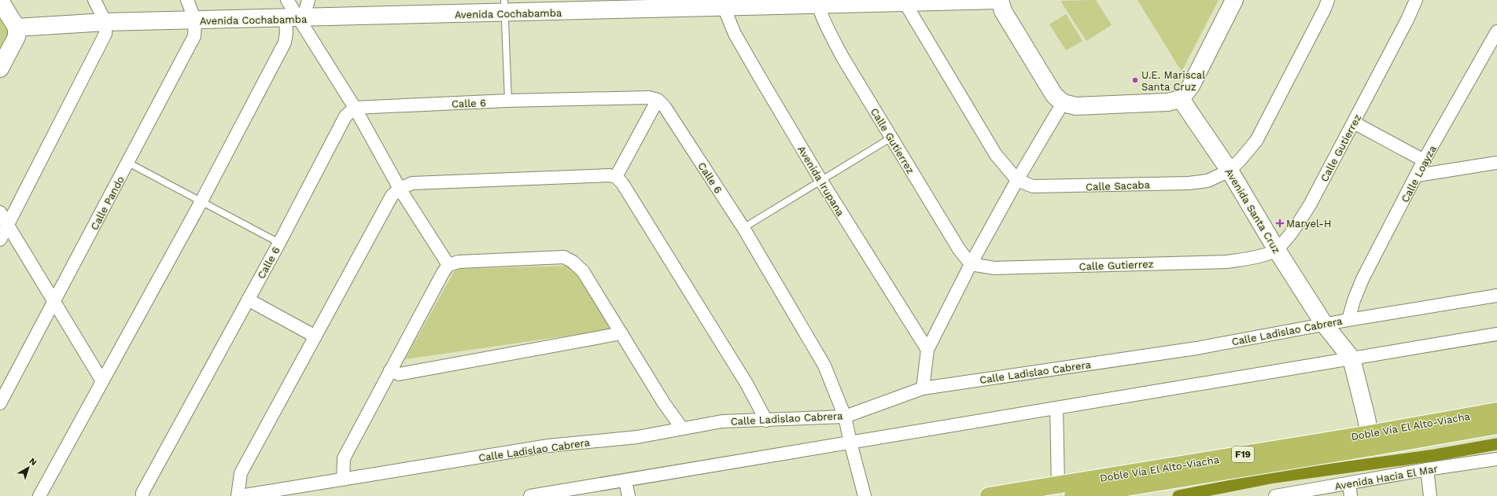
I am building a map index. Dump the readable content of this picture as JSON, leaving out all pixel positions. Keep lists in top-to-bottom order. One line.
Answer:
{"streets":{"highway":["Doble Vía El Alto-Viacha","F19"],"street":["Avenida Cochabamba","Calle 6","Calle Gutierrez","Calle Loayza","Avenida Irupana","Calle Sacaba","Calle Pando","Avenida Santa Cruz","Calle Ladislao Cabrera","Avenida Hacia El Mar"]},"crossings":[["Avenida Cochabamba","Calle Gutierrez"],["Avenida Cochabamba","Avenida Irupana"],["Avenida Cochabamba","Calle Pando"],["Calle 6","Calle Ladislao Cabrera"],["Calle Gutierrez","Avenida Santa Cruz"],["Calle Loayza","Calle Ladislao Cabrera"],["Calle Sacaba","Avenida Santa Cruz"],["Avenida Santa Cruz","Calle Ladislao Cabrera"]],"places":{"other":["U.E. Mariscal Santa Cruz"],"health":["Maryel-H"]},"north":"top right"}
